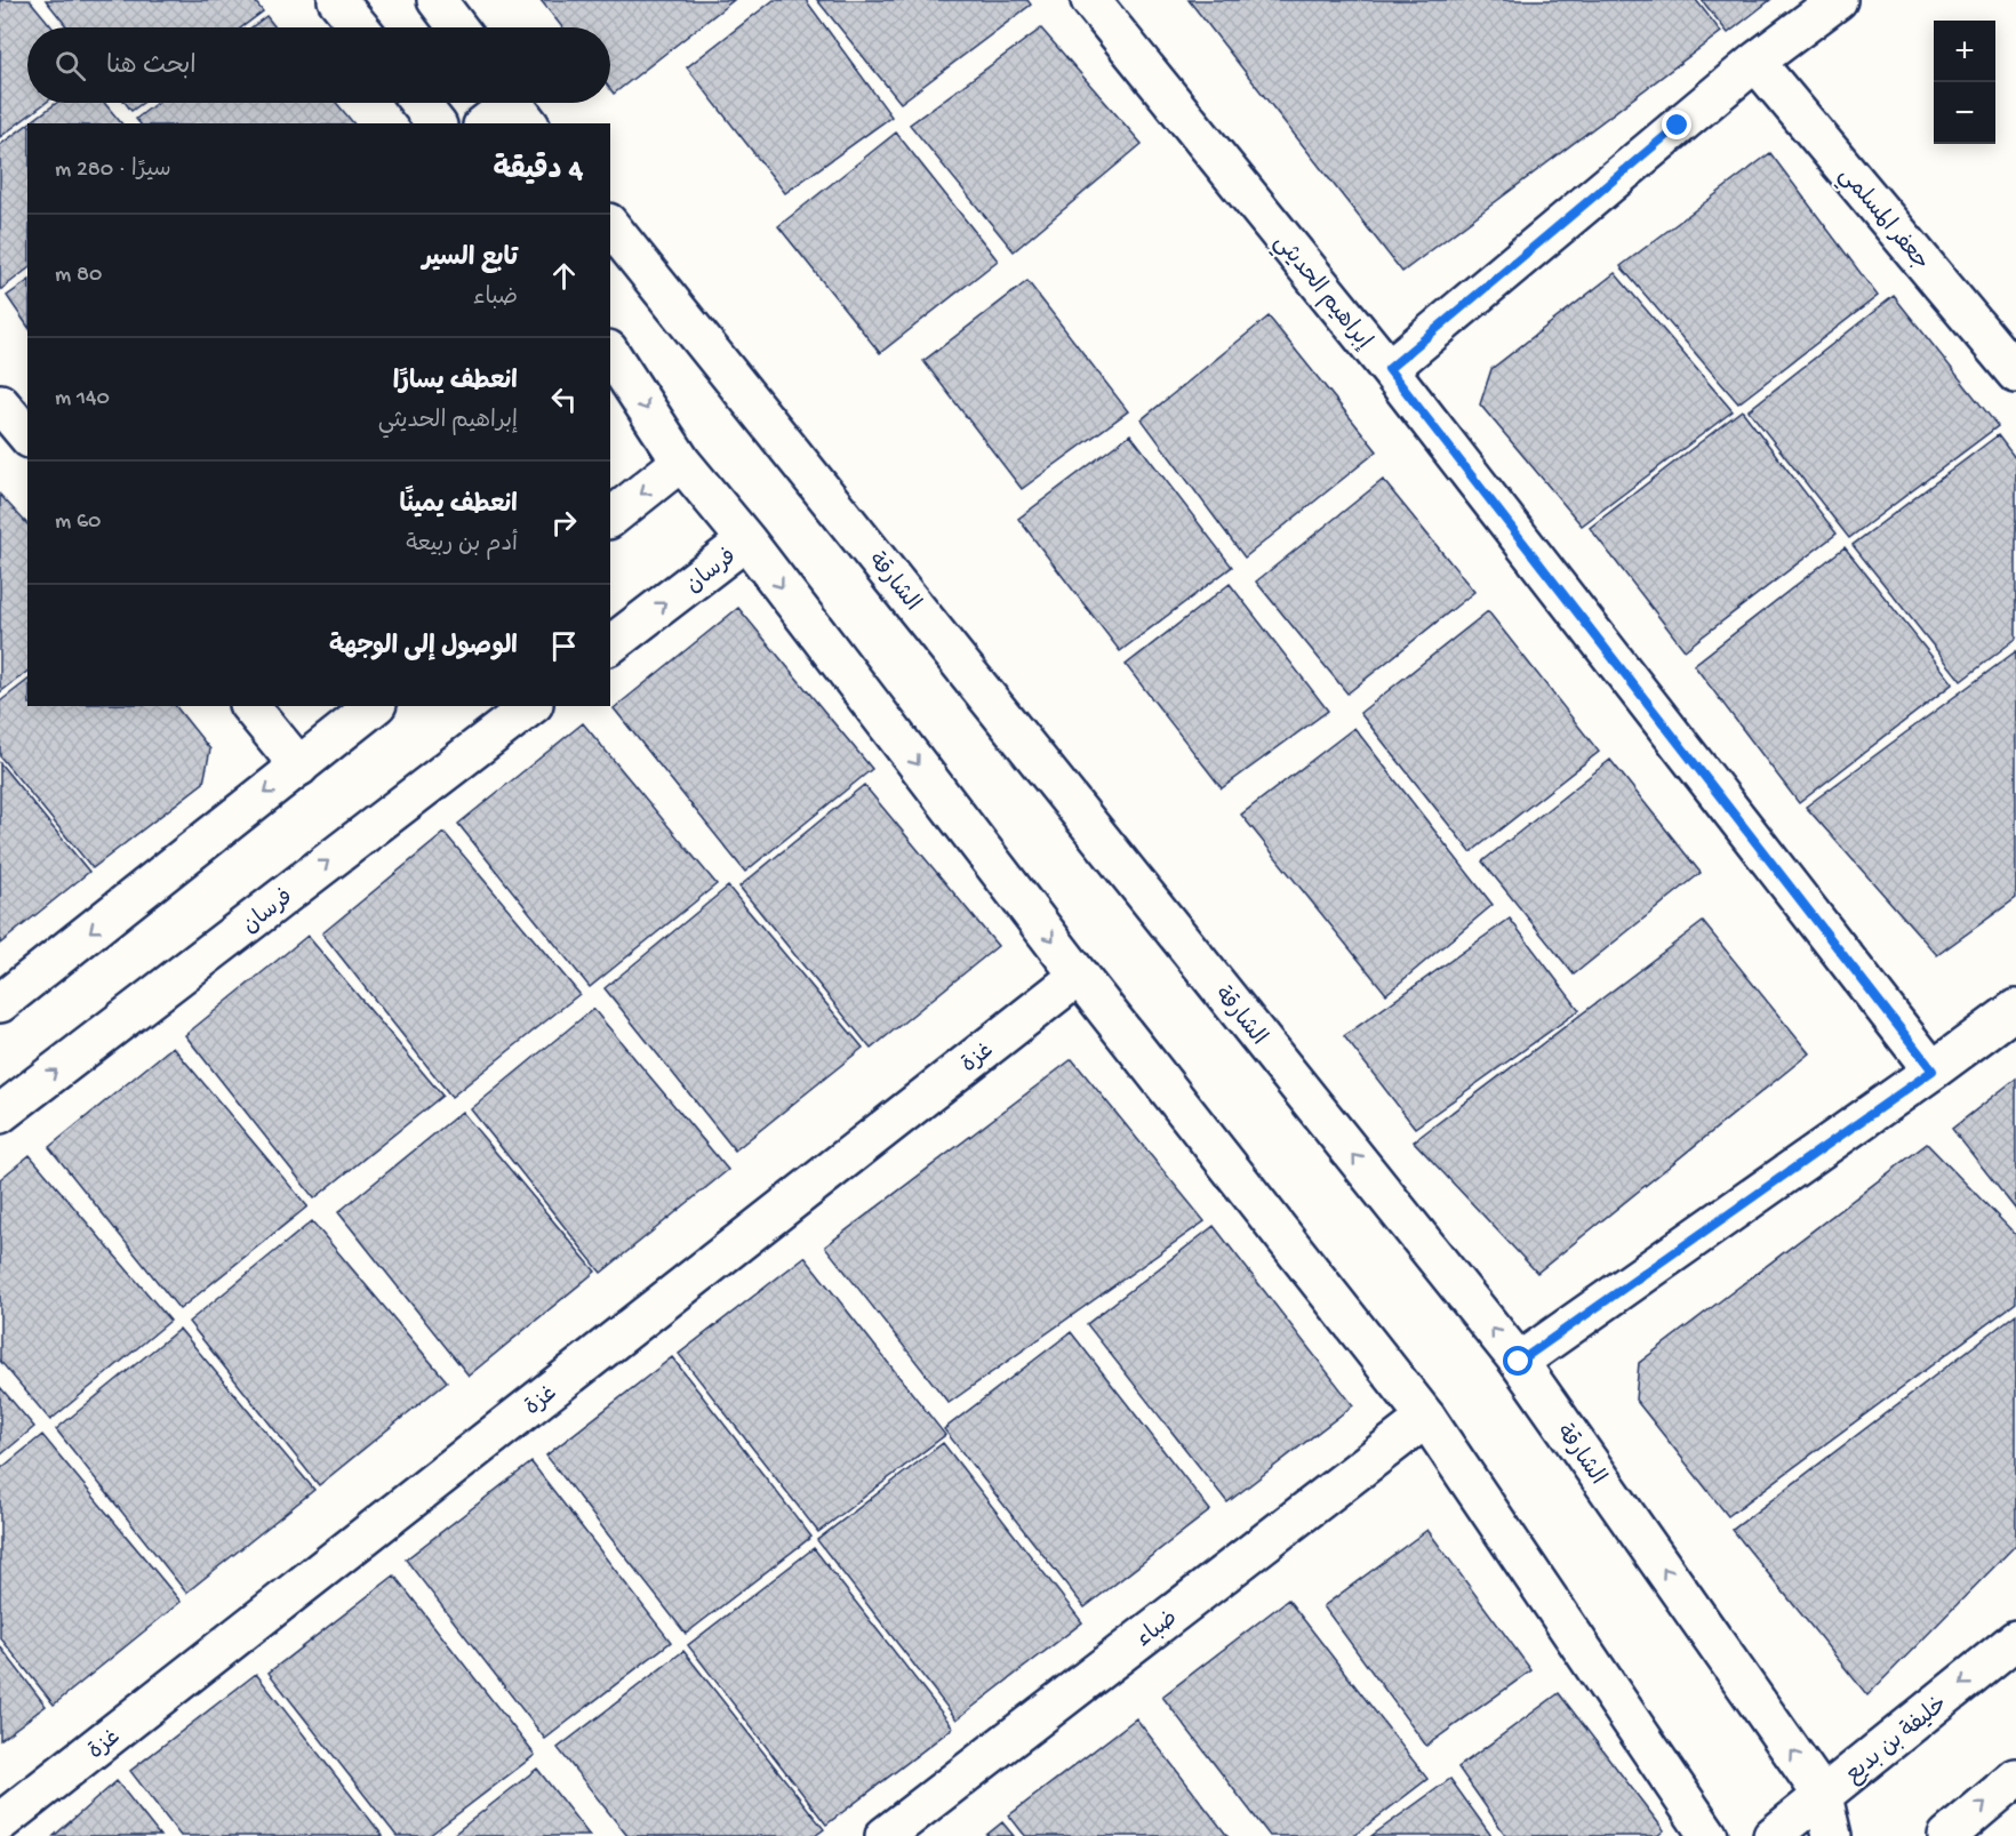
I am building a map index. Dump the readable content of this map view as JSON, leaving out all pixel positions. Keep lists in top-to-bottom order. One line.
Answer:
{"streets":{"street":["جعفر المسلمي","إبراهيم الحديثي","فرسان","الشارقة","غزة","ضباء","خليفة بن بديع"]},"crossings":[["الشارقة","خليفة بن بديع"]],"page":{"map_buttons":["+","−"],"search":"ابحث هنا","heading":["4 دقيقة","سيرًا · 280 m"],"list":[["تابع السير","ضباء","80 m"],["انعطف يسارًا","إبراهيم الحديثي","140 m"],["انعطف يمينًا","أدم بن ربيعة","60 m"],"الوصول إلى الوجهة"]}}
